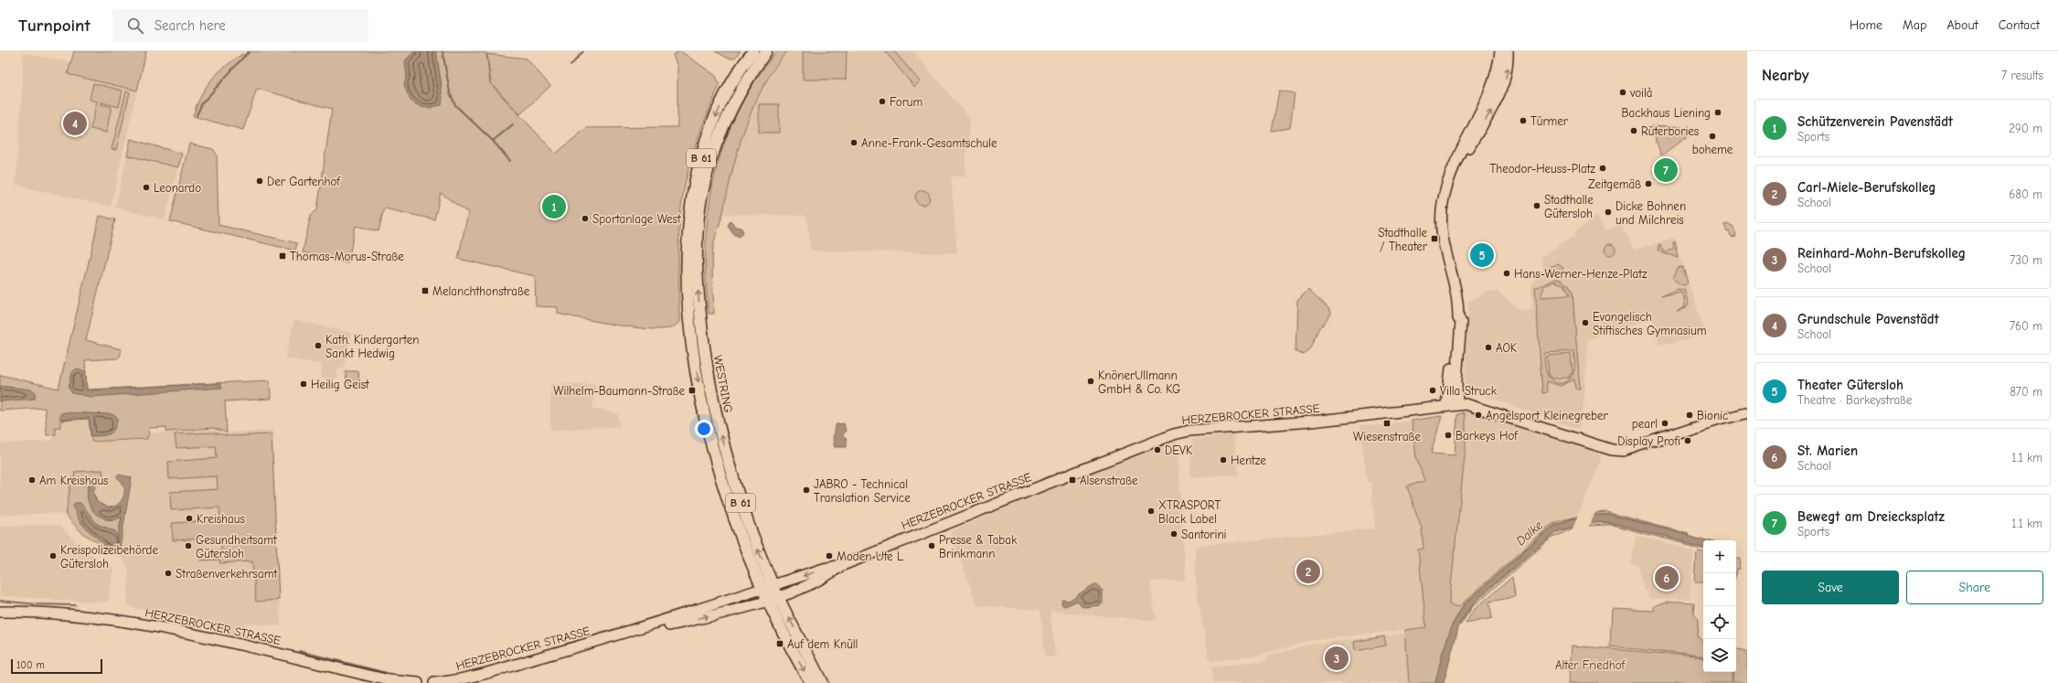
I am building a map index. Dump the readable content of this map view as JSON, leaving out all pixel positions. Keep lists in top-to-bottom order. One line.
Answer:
{"streets":{"main road":["B 61","WESTRING"],"street":["HERZEBROCKER STRASSE"]},"crossings":[["WESTRING","HERZEBROCKER STRASSE"]],"water":["Dalke"],"parks":["Alter Friedhof"],"places":{"other":["voilà","Forum","Backhaus Liening","Türmer","Rüterbories","boheme","Anne-Frank-Gesamtschule","Theodor-Heuss-Platz","Der Gartenhof","Zeitgemäß","Leonardo","Stadthalle Gütersloh","Dicke Bohnen und Milchreis","Sportanlage West","Hans-Werner-Henze-Platz","Evangelisch Stiftisches Gymnasium","Kath. Kindergarten Sankt Hedwig","AOK","KnönerUllmann GmbH & Co. KG","Heilig Geist","Villa Struck","Angelsport Kleinegreber","Bionic","pearl","Barkeys Hof","Display Profi","DEVK","Hentze","Am Kreishaus","JABRO - Technical Translation Service","XTRASPORT Black Label","Kreishaus","Santorini","Gesundheitsamt Gütersloh","Presse & Tabak Brinkmann","Kreispolizeibehörde Gütersloh","Moden Ute L.","Straßenverkehrsamt"],"transit":["Stadthalle / Theater","Thomas-Morus-Straße","Melanchthonstraße","Wilhelm-Baumann-Straße","Wiesenstraße","Alsenstraße","Auf dem Knüll"]},"scale_bar":"100 m","page":{"header":"Turnpoint","search":"Search here","nav":["Home","Map","About","Contact"],"heading":["Nearby","7 results"],"list":[{"mark":"1","name":"Schützenverein Pavenstädt","note":"Sports","value":"290 m"},{"mark":"2","name":"Carl-Miele-Berufskolleg","note":"School","value":"680 m"},{"mark":"3","name":"Reinhard-Mohn-Berufskolleg","note":"School","value":"730 m"},{"mark":"4","name":"Grundschule Pavenstädt","note":"School","value":"760 m"},{"mark":"5","name":"Theater Gütersloh","note":"Theatre · Barkeystraße","value":"870 m"},{"mark":"6","name":"St. Marien","note":"School","value":"1.1 km"},{"mark":"7","name":"Bewegt am Dreiecksplatz","note":"Sports","value":"1.1 km"}],"pins":["4","7","1","5","2","6","3"],"map_buttons":["+","−"],"buttons":["Save","Share"],"scale":"100 m"}}
